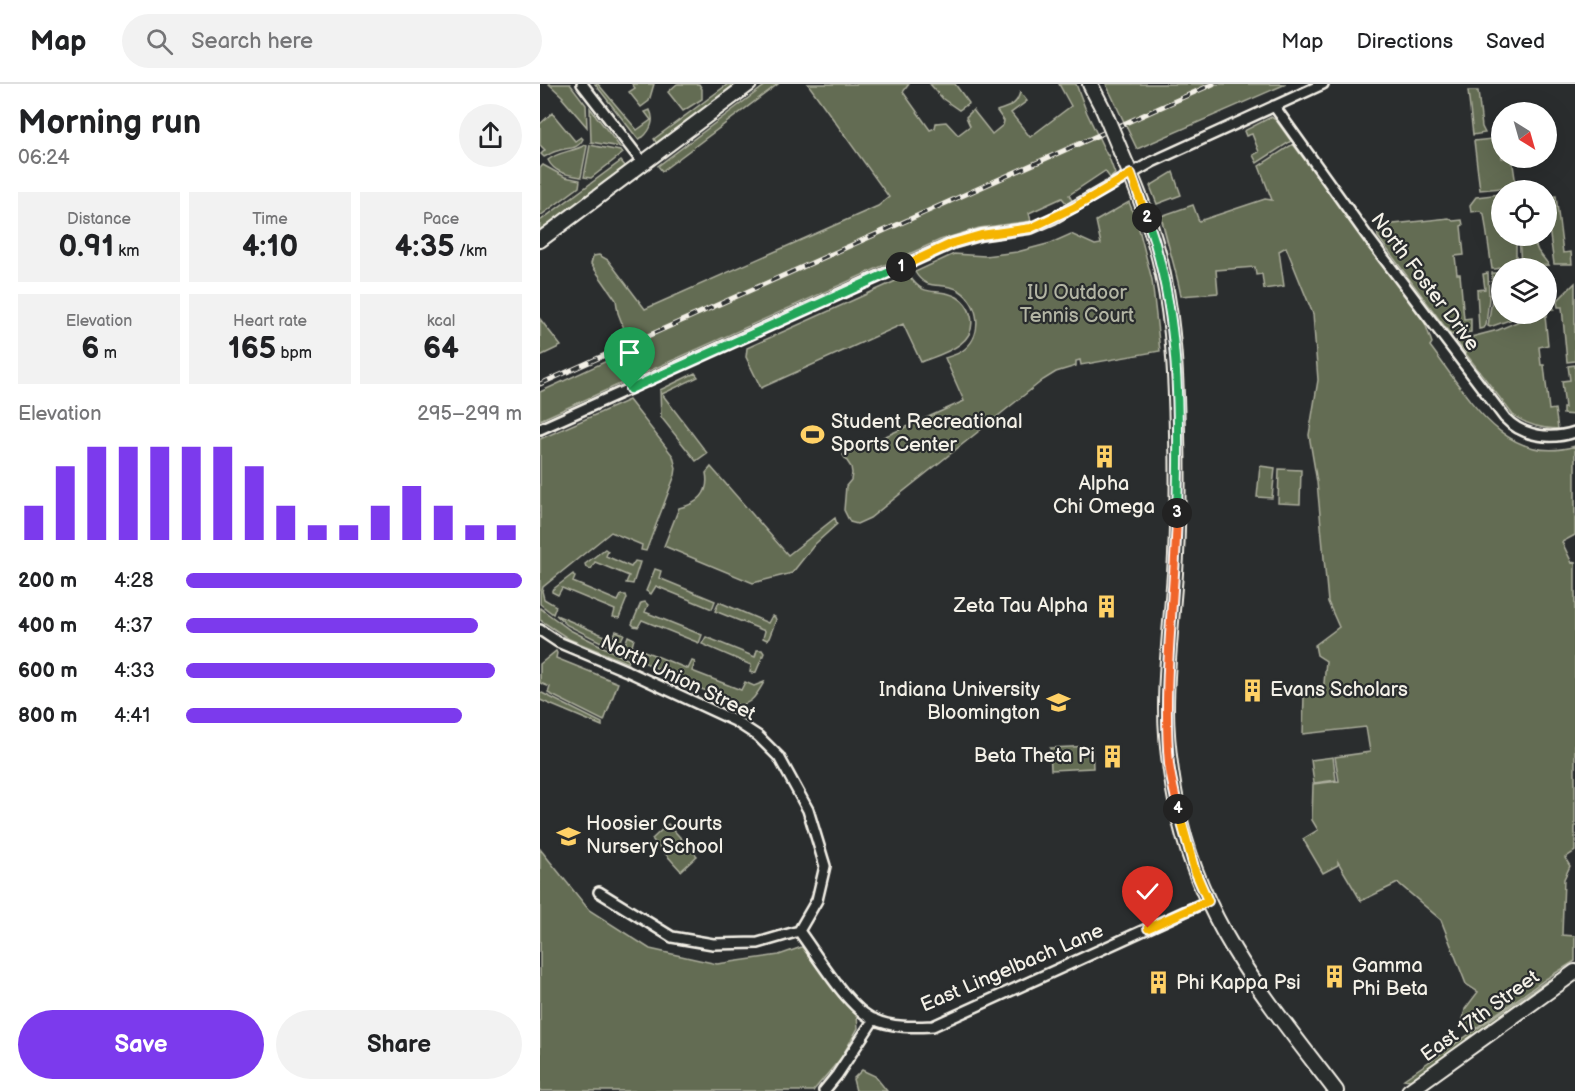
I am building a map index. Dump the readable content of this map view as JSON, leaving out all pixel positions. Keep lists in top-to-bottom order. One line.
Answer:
{"streets":{"street":["North Foster Drive","North Union Street","East Lingelbach Lane","East 17th Street"]},"parks":["IU Outdoor Tennis Court"],"places":{"sports":["Student Recreational Sports Center"],"building":["Alpha Chi Omega","Zeta Tau Alpha","Evans Scholars","Beta Theta Pi","Gamma Phi Beta","Phi Kappa Psi"],"school or university":["Indiana University Bloomington","Hoosier Courts Nursery School"]},"north":"bottom right","page":{"header":"Map","search":"Search here","nav":["Map","Directions","Saved"],"heading":["Morning run","06:24"],"stats":[["Distance","0.91 km"],["Time","4:10"],["Pace","4:35 /km"],["Elevation","6 m"],["Heart rate","165 bpm"],["kcal","64"]],"pins":["2","1","3","4"],"chart":["Elevation","295–299 m"],"list":[{"name":"200 m","note":"4:28"},{"name":"400 m","note":"4:37"},{"name":"600 m","note":"4:33"},{"name":"800 m","note":"4:41"}],"buttons":["Save","Share"]}}
